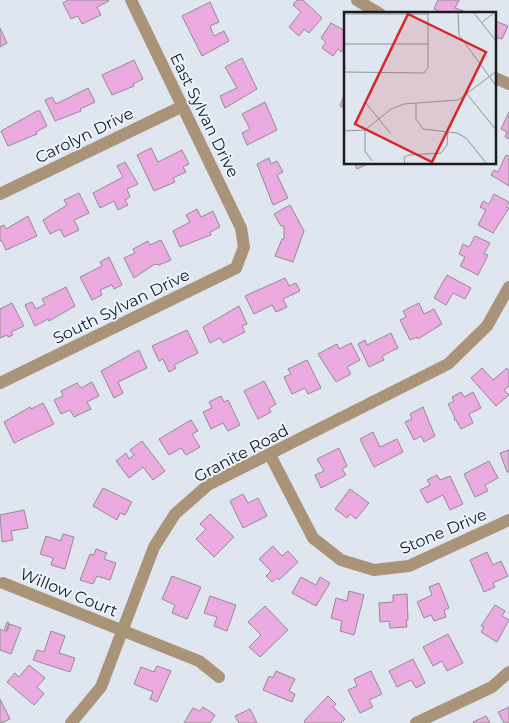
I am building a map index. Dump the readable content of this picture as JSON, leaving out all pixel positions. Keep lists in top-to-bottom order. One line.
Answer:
{"streets":{"street":["East Sylvan Drive","Carolyn Drive","South Sylvan Drive","Granite Road","Stone Drive","Willow Court"]},"crossings":[["East Sylvan Drive","Carolyn Drive"],["East Sylvan Drive","South Sylvan Drive"],["Granite Road","Stone Drive"],["Granite Road","Willow Court"]]}
